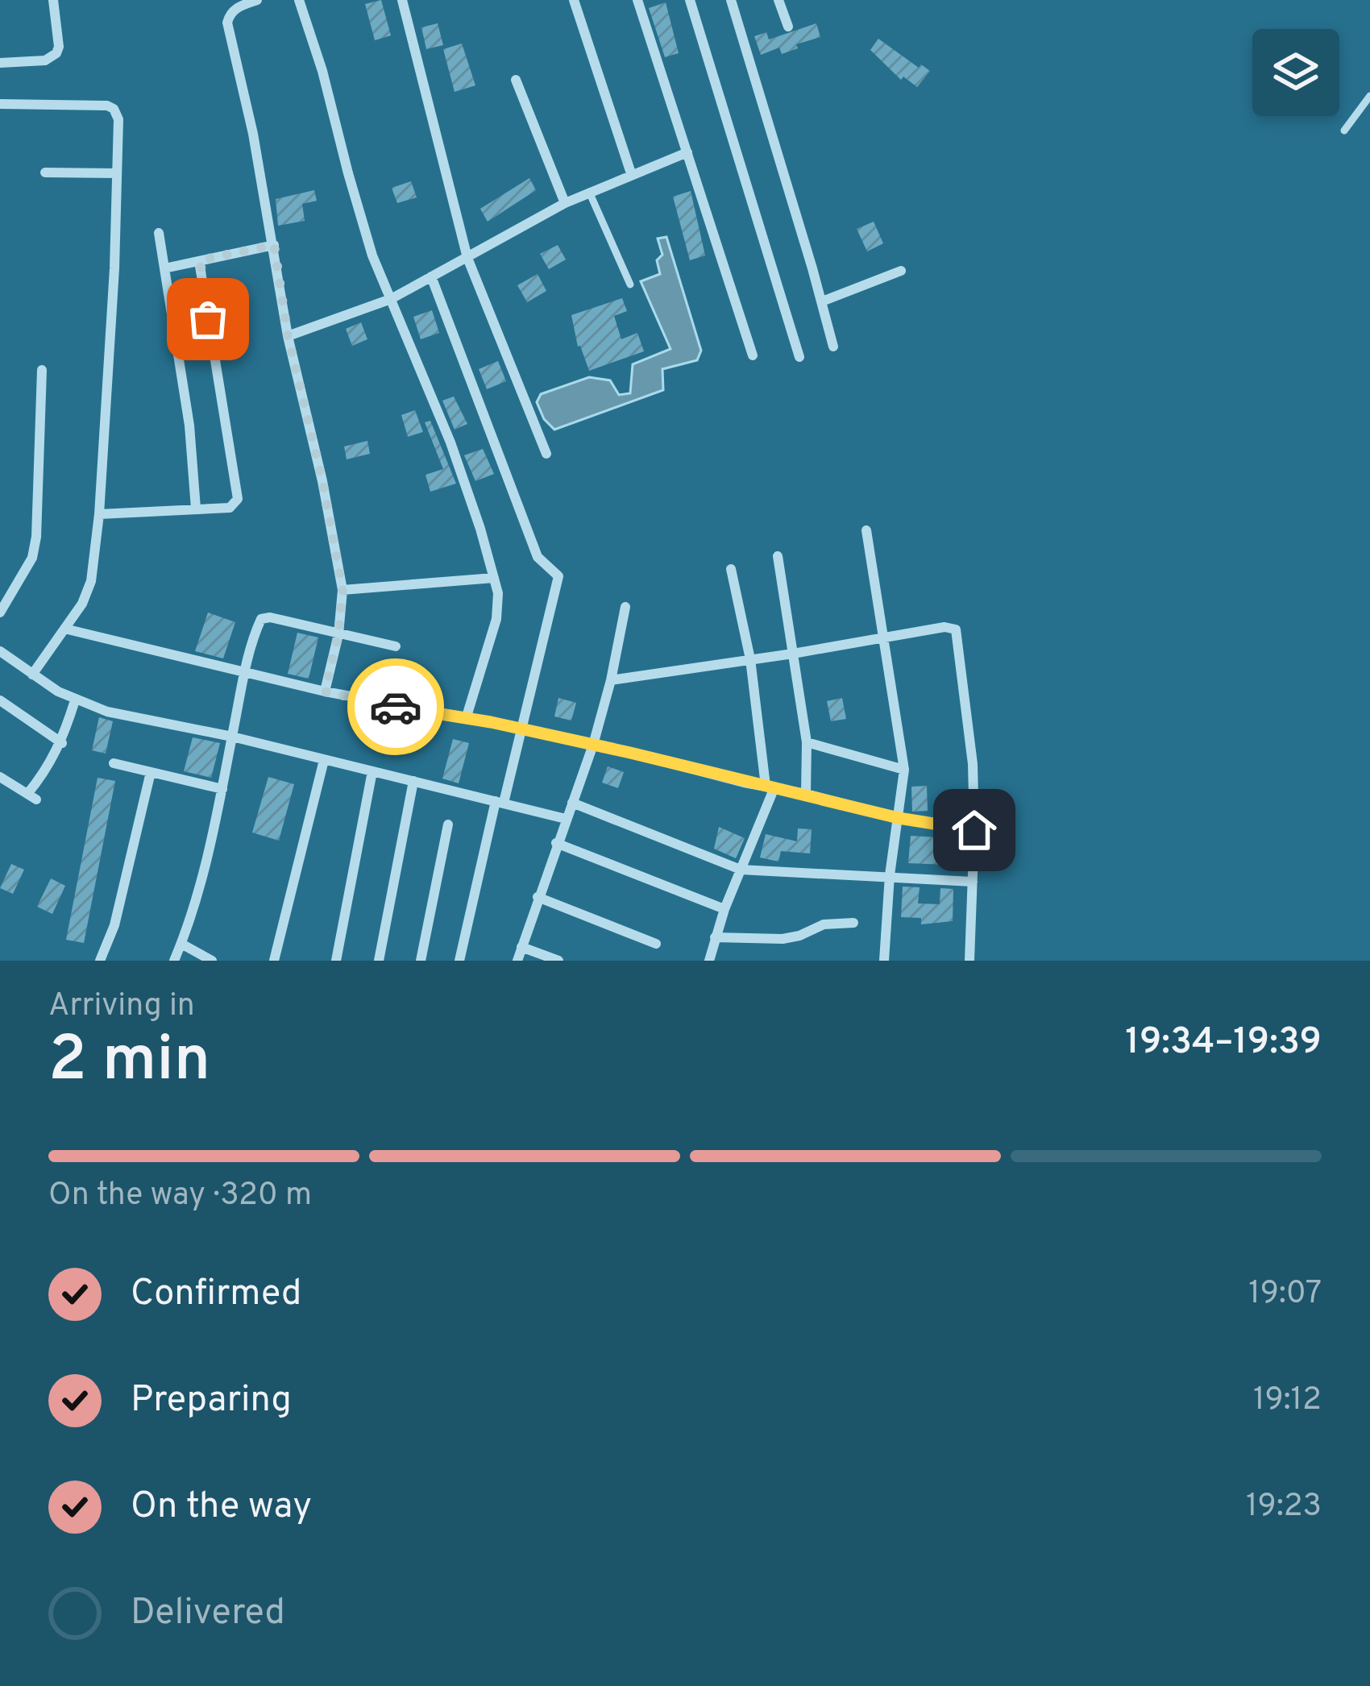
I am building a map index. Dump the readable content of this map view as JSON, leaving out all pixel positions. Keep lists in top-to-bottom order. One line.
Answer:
{"page":{"heading":["2 min","Arriving in","19:34–19:39"],"bar":"On the way · 320 m","list":[["Confirmed","19:07"],["Preparing","19:12"],["On the way","19:23"],"Delivered"]}}
